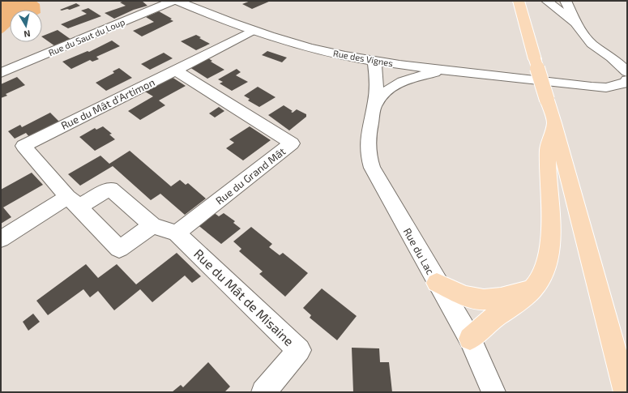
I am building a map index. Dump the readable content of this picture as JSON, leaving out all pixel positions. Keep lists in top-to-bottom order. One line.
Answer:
{"streets":{"street":["Rue du Saut du Loup","Rue des Vignes","Rue du Mât d'Artimon","Rue du Grand Mât","Rue du Lac","Rue du Mât de Misaine"]},"crossings":[["Rue des Vignes","Rue du Mât d'Artimon"],["Rue des Vignes","Rue du Lac"],["Rue du Mât d'Artimon","Rue du Grand Mât"],["Rue du Grand Mât","Rue du Mât de Misaine"]],"north":"bottom"}
